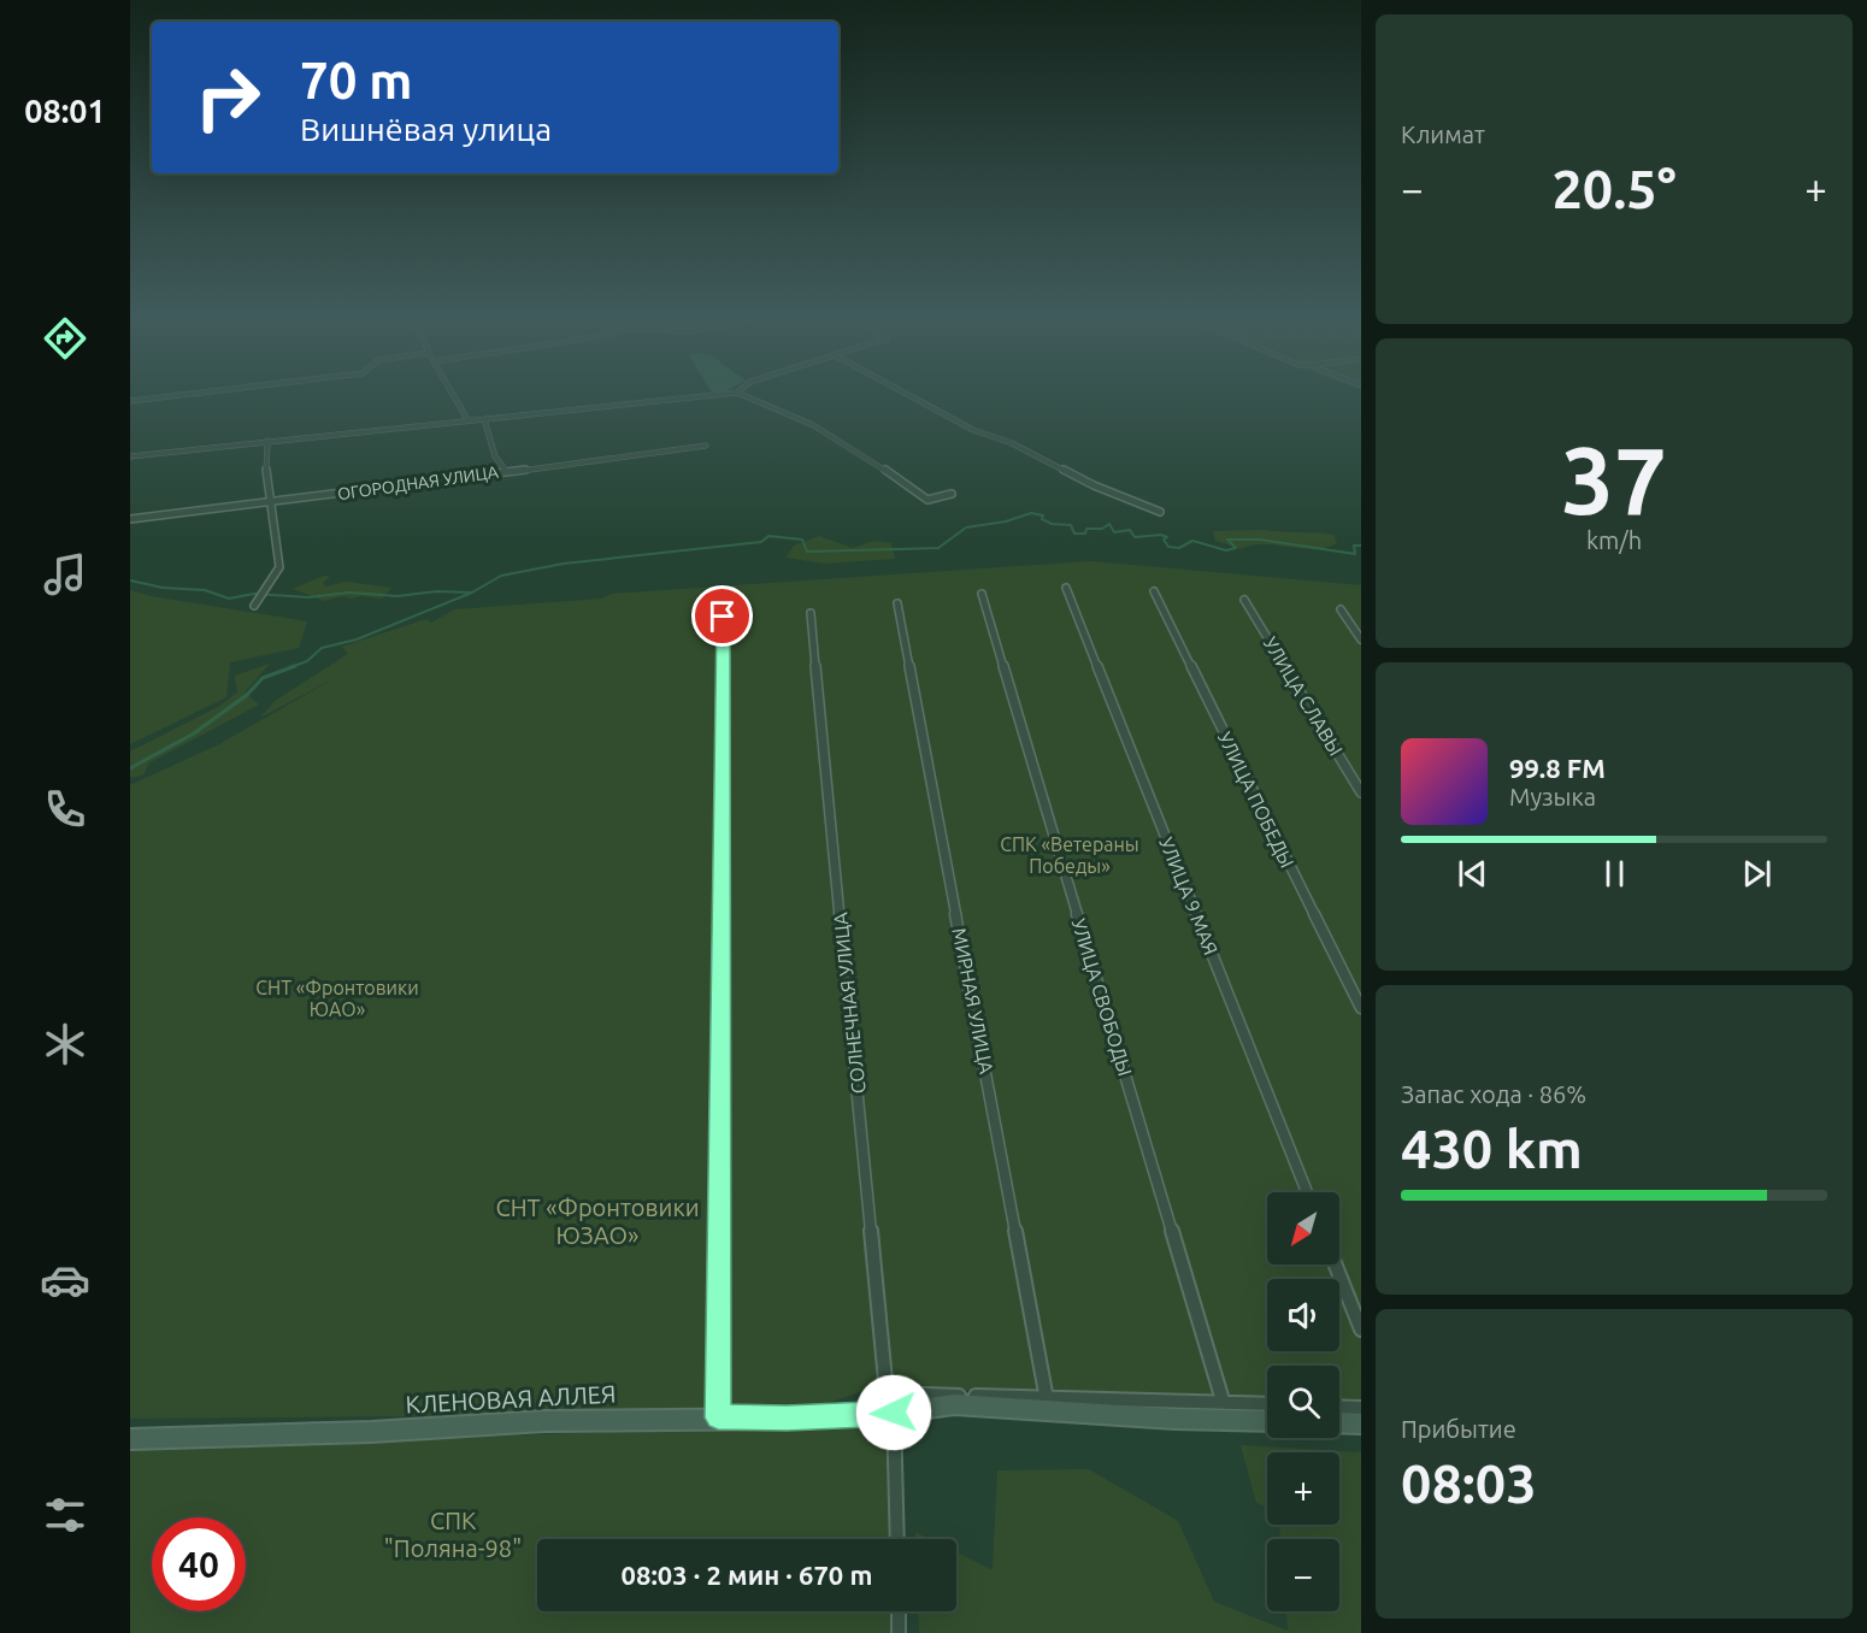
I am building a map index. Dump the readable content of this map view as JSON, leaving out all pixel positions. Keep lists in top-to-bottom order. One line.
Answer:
{"streets":{"street":["ОГОРОДНАЯ УЛИЦА","УЛИЦА СЛАВЫ","УЛИЦА ПОБЕДЫ","УЛИЦА 9 МАЯ","УЛИЦА СВОБОДЫ","МИРНАЯ УЛИЦА","СОЛНЕЧНАЯ УЛИЦА","КЛЕНОВАЯ АЛЛЕЯ"]},"crossings":[["МИРНАЯ УЛИЦА","СОЛНЕЧНАЯ УЛИЦА"]],"parks":["СПК «Ветераны Победы»","СНТ «Фронтовики ЮАО»","СНТ «Фронтовики ЮЗАО»","СПК \"Поляна-98\""],"north":"bottom left","page":{"tabs":"08:01","tile":["Климат",["37","km/h"],["Запас хода · 86%","430 km"],["Прибытие","08:03"]],"turn":["70 m","Вишнёвая улица"],"heat":["−","20.5°","+"],"song":["99.8 FM","Музыка"],"map_buttons":["+","−"],"limit":"40","trip":"08:03 · 2 мин · 670 m"}}
